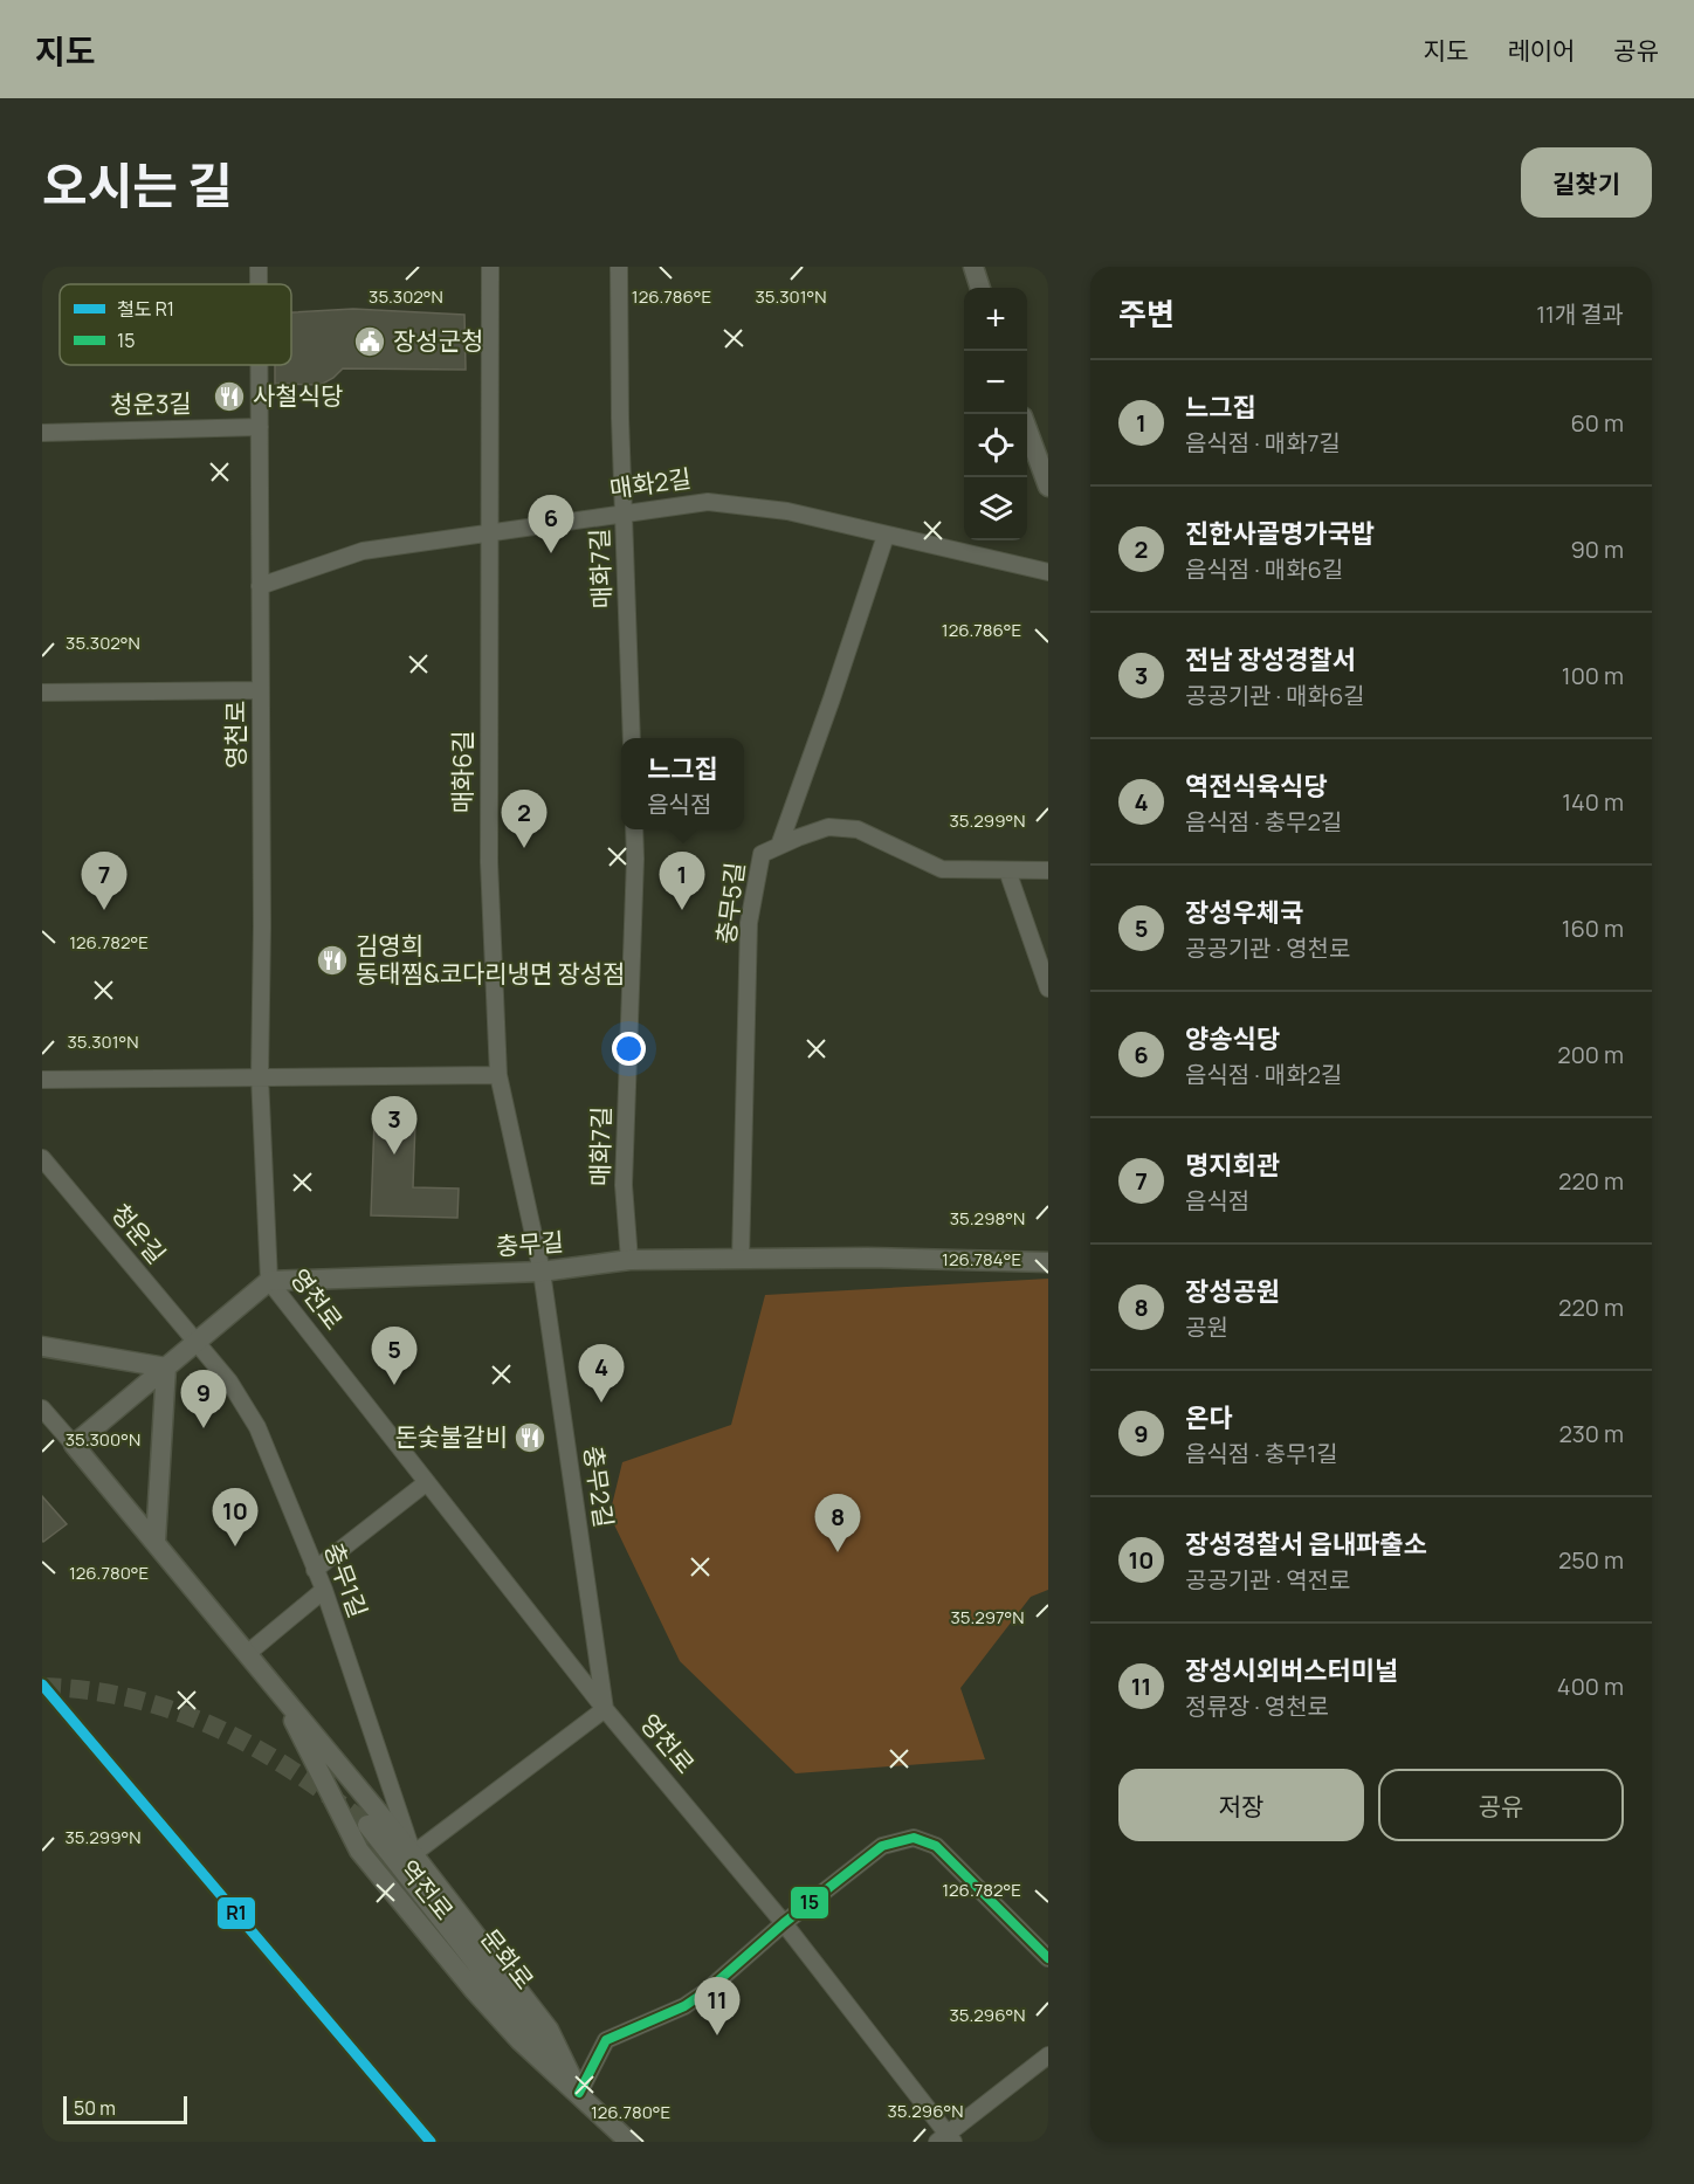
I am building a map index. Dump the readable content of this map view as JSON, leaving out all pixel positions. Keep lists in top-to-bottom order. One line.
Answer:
{"streets":{"street":["청운3길","매화2길","매화7길","영천로","매화6길","충무5길","청운길","충무길","충무2길","충무1길","역전로","문화로"]},"crossings":[["청운3길","영천로"],["매화2길","매화7길"],["매화2길","영천로"],["매화2길","매화6길"],["매화7길","충무길"],["영천로","충무길"],["영천로","충무2길"],["매화6길","충무길"],["매화6길","충무2길"],["충무5길","충무길"],["청운길","충무1길"],["충무길","충무2길"],["충무1길","역전로"],["역전로","문화로"]],"places":{"public building":["장성군청"],"restaurant":["사철식당","김영희 동태찜&코다리냉면 장성점","돈숯불갈비"]},"lines":["rail line R1","transit line 15"],"legend":["철도 R1","15"],"scale_bar":"50 m","page":{"header":"지도","nav":["지도","레이어","공유"],"title":"오시는 길","buttons":["길찾기",["저장","공유"]],"heading":["주변","11개 결과"],"map_buttons":["+","−"],"list":[{"mark":"1","name":"느그집","note":"음식점 · 매화7길","value":"60 m"},{"mark":"2","name":"진한사골명가국밥","note":"음식점 · 매화6길","value":"90 m"},{"mark":"3","name":"전남 장성경찰서","note":"공공기관 · 매화6길","value":"100 m"},{"mark":"4","name":"역전식육식당","note":"음식점 · 충무2길","value":"140 m"},{"mark":"5","name":"장성우체국","note":"공공기관 · 영천로","value":"160 m"},{"mark":"6","name":"양송식당","note":"음식점 · 매화2길","value":"200 m"},{"mark":"7","name":"명지회관","note":"음식점","value":"220 m"},{"mark":"8","name":"장성공원","note":"공원","value":"220 m"},{"mark":"9","name":"온다","note":"음식점 · 충무1길","value":"230 m"},{"mark":"10","name":"장성경찰서 읍내파출소","note":"공공기관 · 역전로","value":"250 m"},{"mark":"11","name":"장성시외버스터미널","note":"정류장 · 영천로","value":"400 m"}],"pins":["6","2","1","7","3","5","4","9","10","8","11"],"popup":["느그집","음식점"],"scale":"50 m"},"coordinates":["126.786°E","35.302°N","35.301°N","35.299°N","126.782°E","35.298°N","126.784°E","35.300°N","126.780°E","35.297°N","35.296°N"]}
